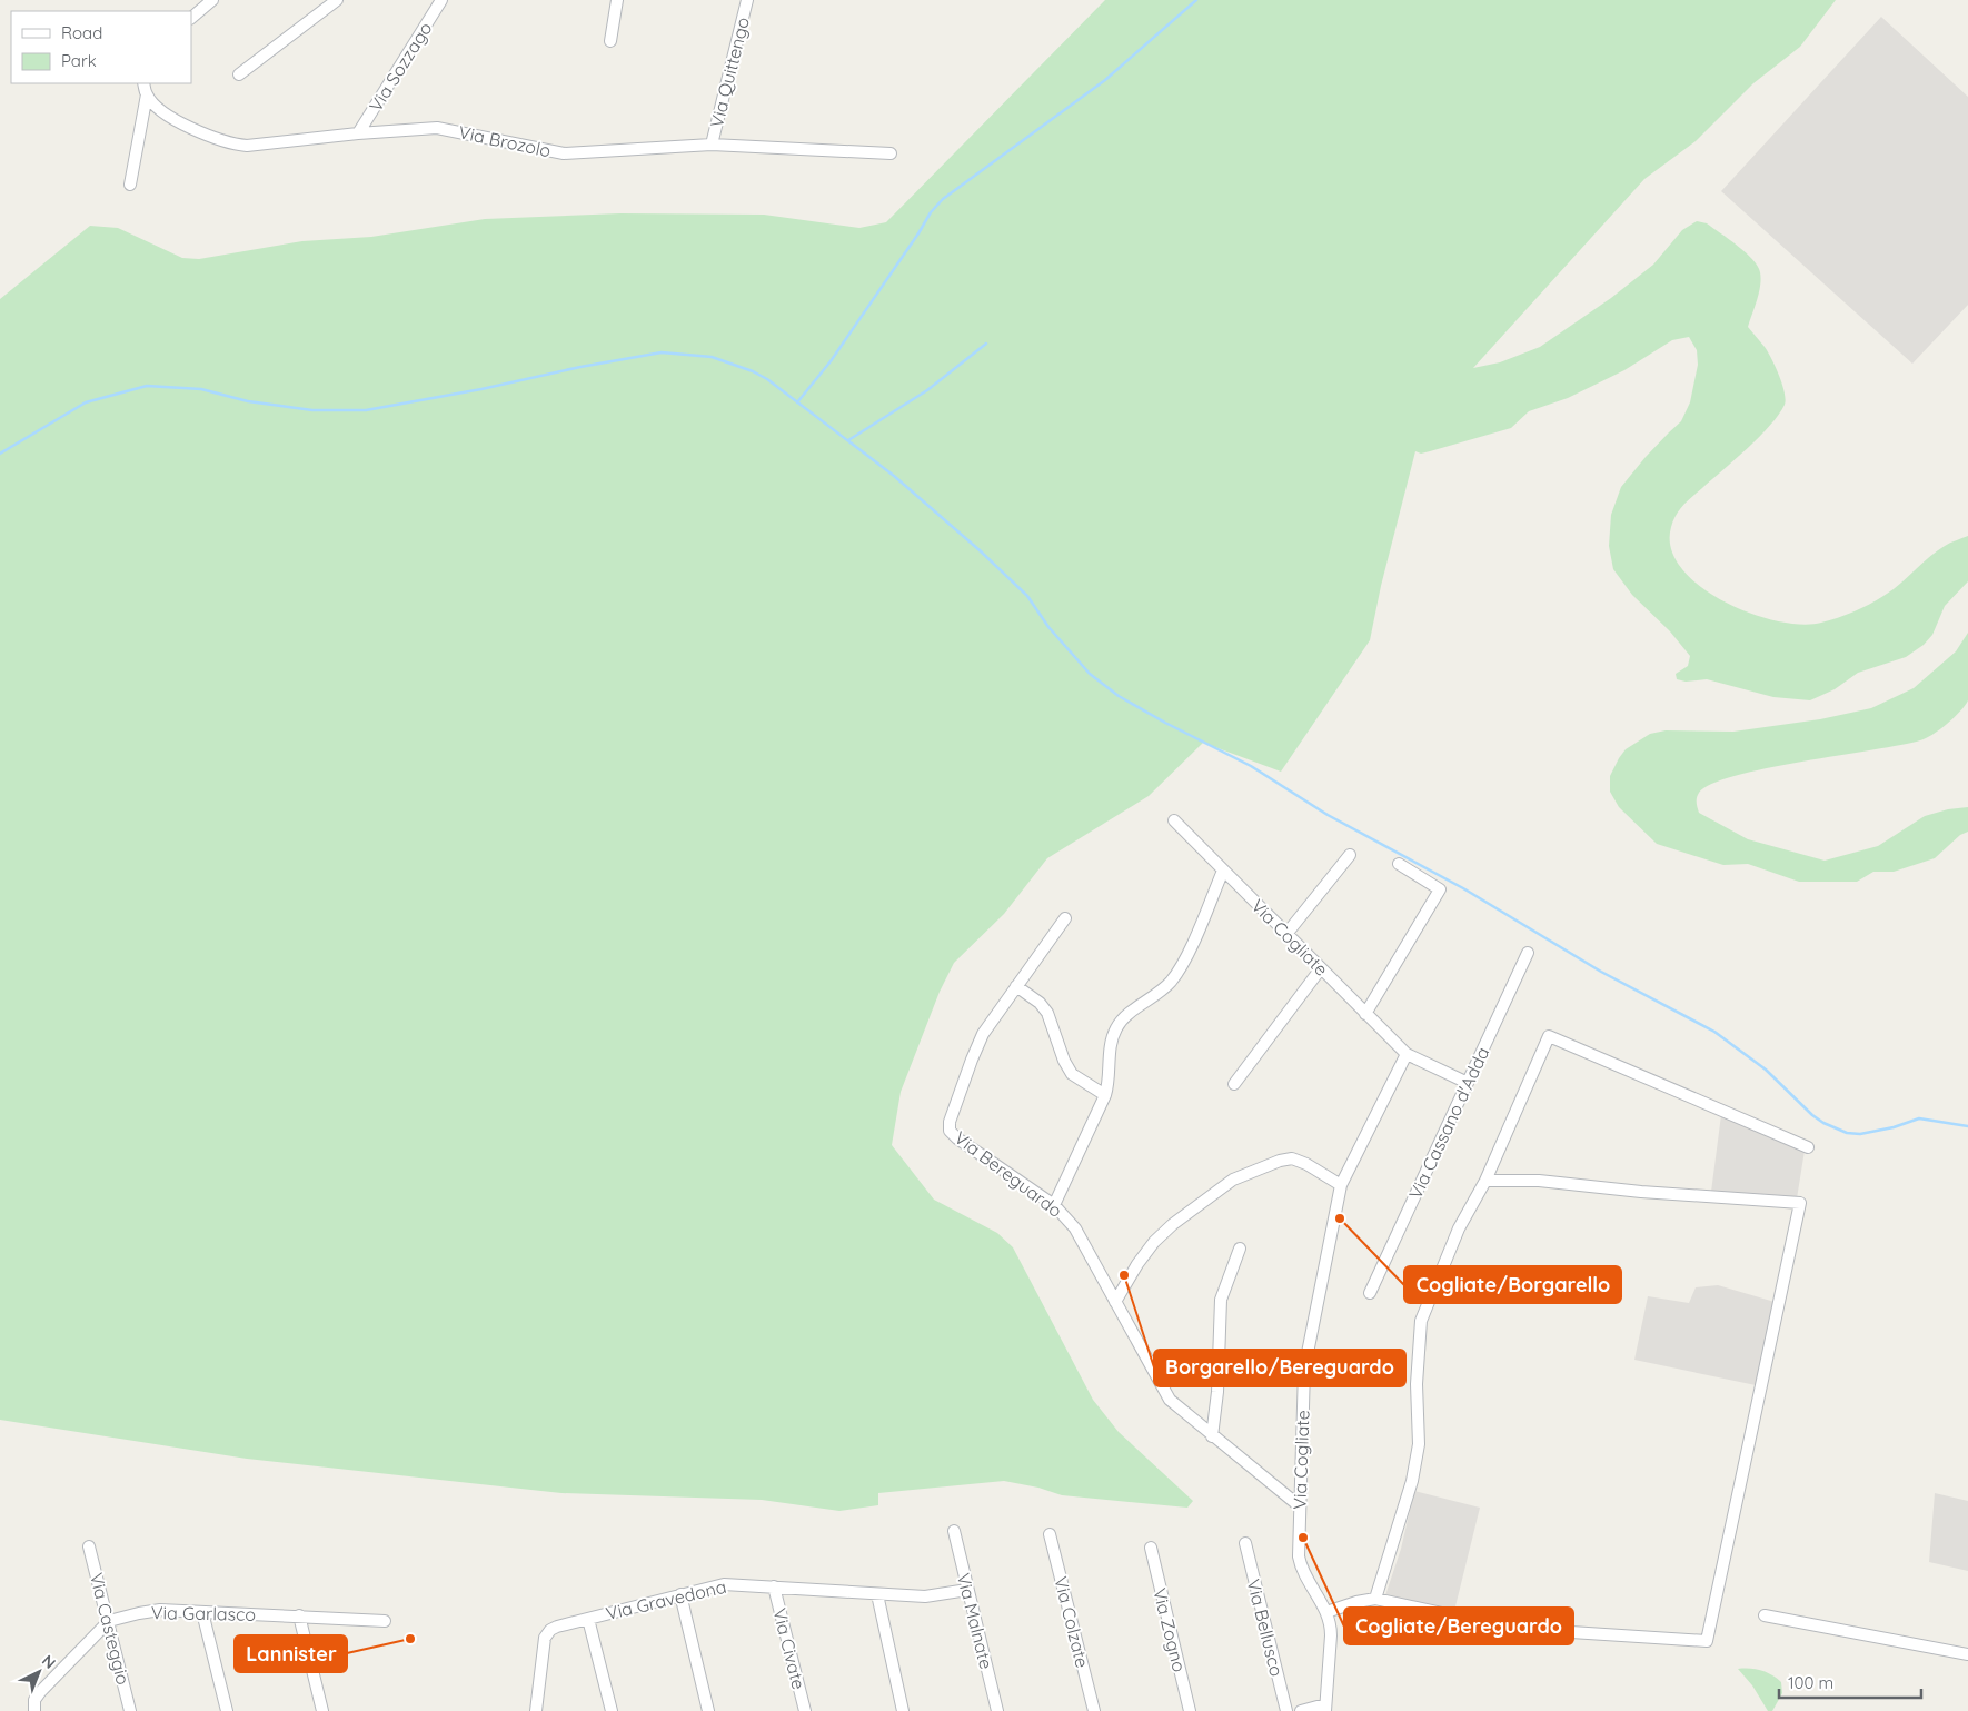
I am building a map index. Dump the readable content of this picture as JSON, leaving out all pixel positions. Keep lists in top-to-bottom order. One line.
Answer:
{"streets":{"street":["Via Sozzago","Via Quittengo","Via Brozolo","Via Cogliate","Via Cassano d'Adda","Via Bereguardo","Via Gravedona","Via Garlasco","Via Malnate","Via Colzate","Via Bellusco","Via Casteggio","Via Zogno","Via Civate"]},"crossings":[["Via Sozzago","Via Brozolo"],["Via Quittengo","Via Brozolo"],["Via Cogliate","Via Cassano d'Adda"],["Via Cogliate","Via Bereguardo"],["Via Gravedona","Via Malnate"],["Via Gravedona","Via Civate"],["Via Garlasco","Via Casteggio"]],"places":["Cogliate/Borgarello","Borgarello/Bereguardo","Cogliate/Bereguardo","Lannister"],"legend":["Road","Park"],"scale_bar":"100 m","north":"top right"}
